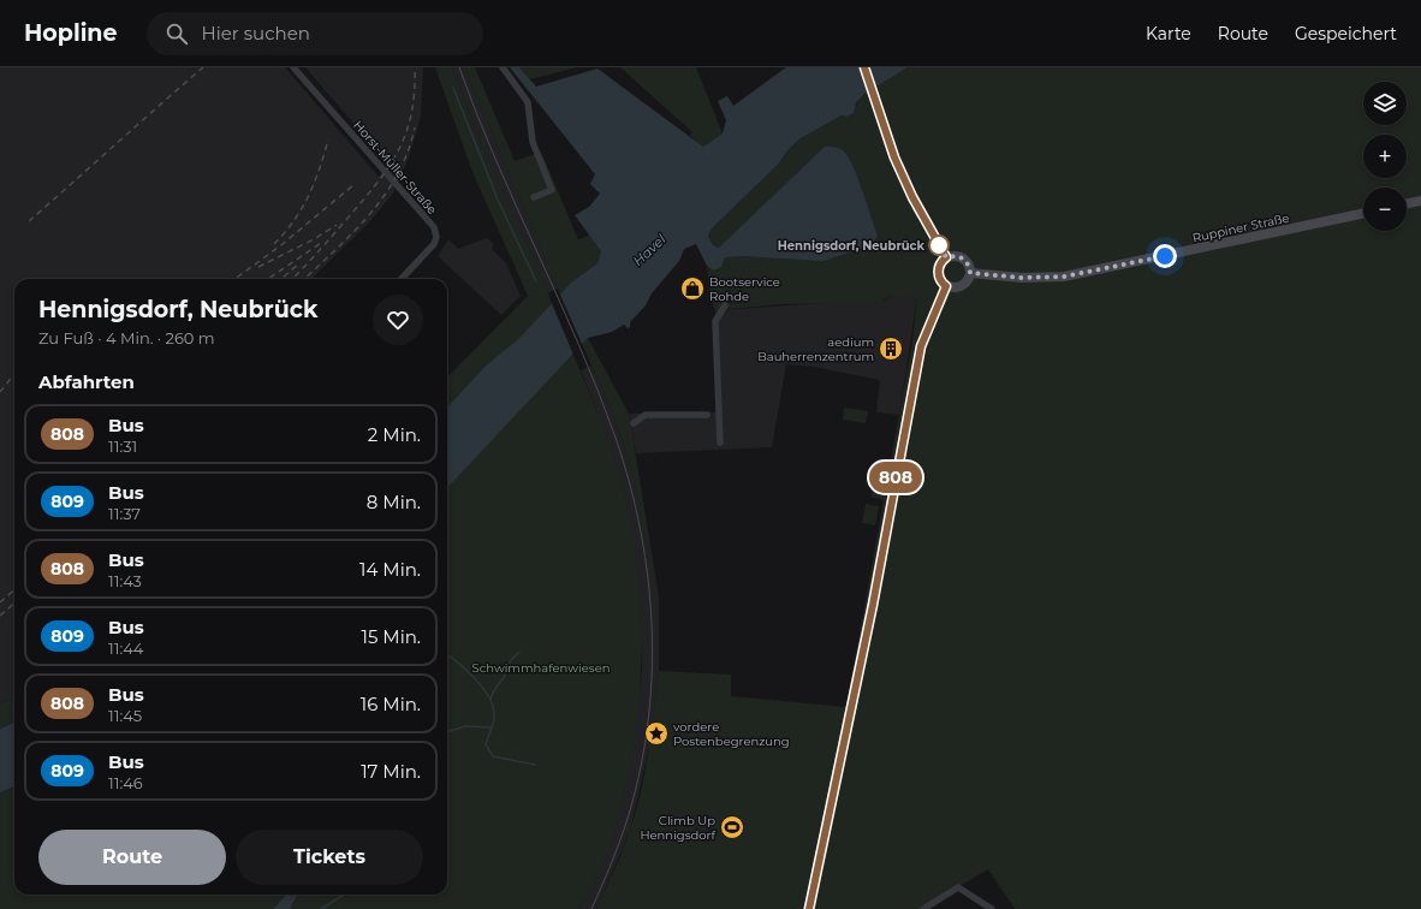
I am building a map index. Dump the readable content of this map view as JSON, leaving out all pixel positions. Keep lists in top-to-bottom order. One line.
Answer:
{"streets":{"main road":["Ruppiner Straße"],"street":["Horst-Müller-Straße"]},"water":["Havel"],"parks":["Schwimmhafenwiesen"],"places":{"other":["Hennigsdorf, Neubrück"],"shop":["Bootservice Rohde"],"building":["aedium Bauherrenzentrum"],"place":["vordere Postenbegrenzung"],"sports":["Climb Up Hennigsdorf"]},"lines":["bus line 808"],"page":{"header":"Hopline","search":"Hier suchen","nav":["Karte","Route","Gespeichert"],"on_map":"808","map_buttons":["+","−"],"heading":[["Hennigsdorf, Neubrück","Zu Fuß · 4 Min. · 260 m"],"Abfahrten"],"list":[{"mark":"808","name":"Bus","note":"11:31","value":"2 Min."},{"mark":"809","name":"Bus","note":"11:37","value":"8 Min."},{"mark":"808","name":"Bus","note":"11:43","value":"14 Min."},{"mark":"809","name":"Bus","note":"11:44","value":"15 Min."},{"mark":"808","name":"Bus","note":"11:45","value":"16 Min."},{"mark":"809","name":"Bus","note":"11:46","value":"17 Min."}],"buttons":["Route","Tickets"]}}
